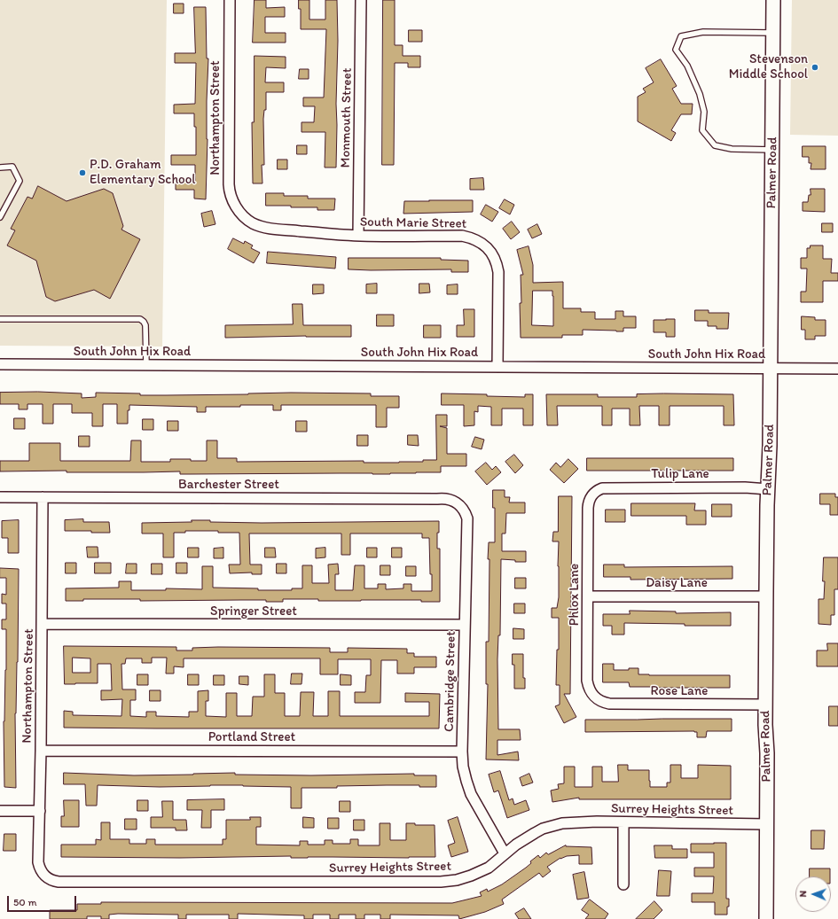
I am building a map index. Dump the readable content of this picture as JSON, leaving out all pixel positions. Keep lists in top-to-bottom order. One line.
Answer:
{"streets":{"street":["Northampton Street","Monmouth Street","Palmer Road","South Marie Street","South John Hix Road","Tulip Lane","Barchester Street","Daisy Lane","Phlox Lane","Springer Street","Cambridge Street","Rose Lane","Portland Street","Surrey Heights Street"]},"crossings":[["Northampton Street","South Marie Street"],["Northampton Street","Barchester Street"],["Northampton Street","Springer Street"],["Northampton Street","Portland Street"],["Northampton Street","Surrey Heights Street"],["Monmouth Street","South Marie Street"],["Palmer Road","South John Hix Road"],["Palmer Road","Tulip Lane"],["Palmer Road","Daisy Lane"],["Palmer Road","Rose Lane"],["Palmer Road","Surrey Heights Street"],["South Marie Street","South John Hix Road"],["Tulip Lane","Phlox Lane"],["Barchester Street","Cambridge Street"],["Daisy Lane","Phlox Lane"],["Phlox Lane","Rose Lane"],["Springer Street","Cambridge Street"],["Cambridge Street","Portland Street"],["Cambridge Street","Surrey Heights Street"]],"places":["Stevenson Middle School","P.D. Graham Elementary School"],"scale_bar":"50 m","north":"left"}
